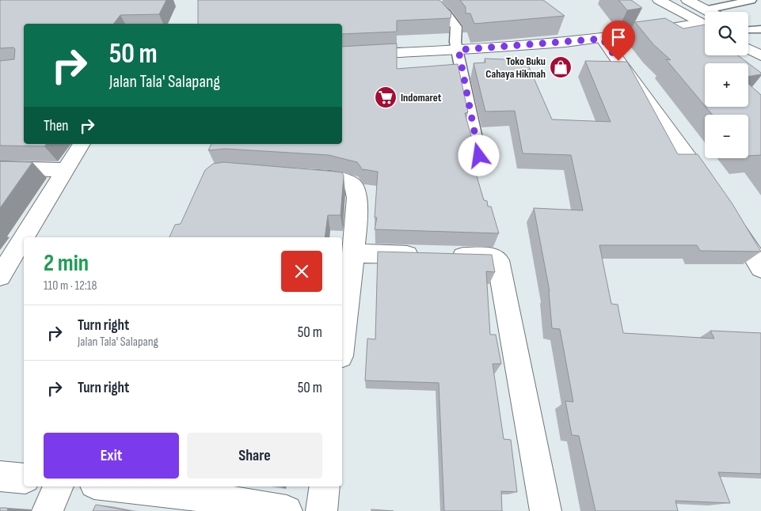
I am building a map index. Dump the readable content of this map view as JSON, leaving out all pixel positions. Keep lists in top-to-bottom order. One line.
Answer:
{"places":{"shop":["Toko Buku Cahaya Hikmah"],"supermarket":["Indomaret"]},"page":{"map_buttons":["+","−"],"turn":["50 m","Jalan Tala' Salapang"],"then":"Then","heading":["2 min","110 m · 12:18"],"list":[{"name":"Turn right","note":"Jalan Tala' Salapang","value":"50 m"},{"name":"Turn right","value":"50 m"}],"buttons":["Exit","Share"]}}
